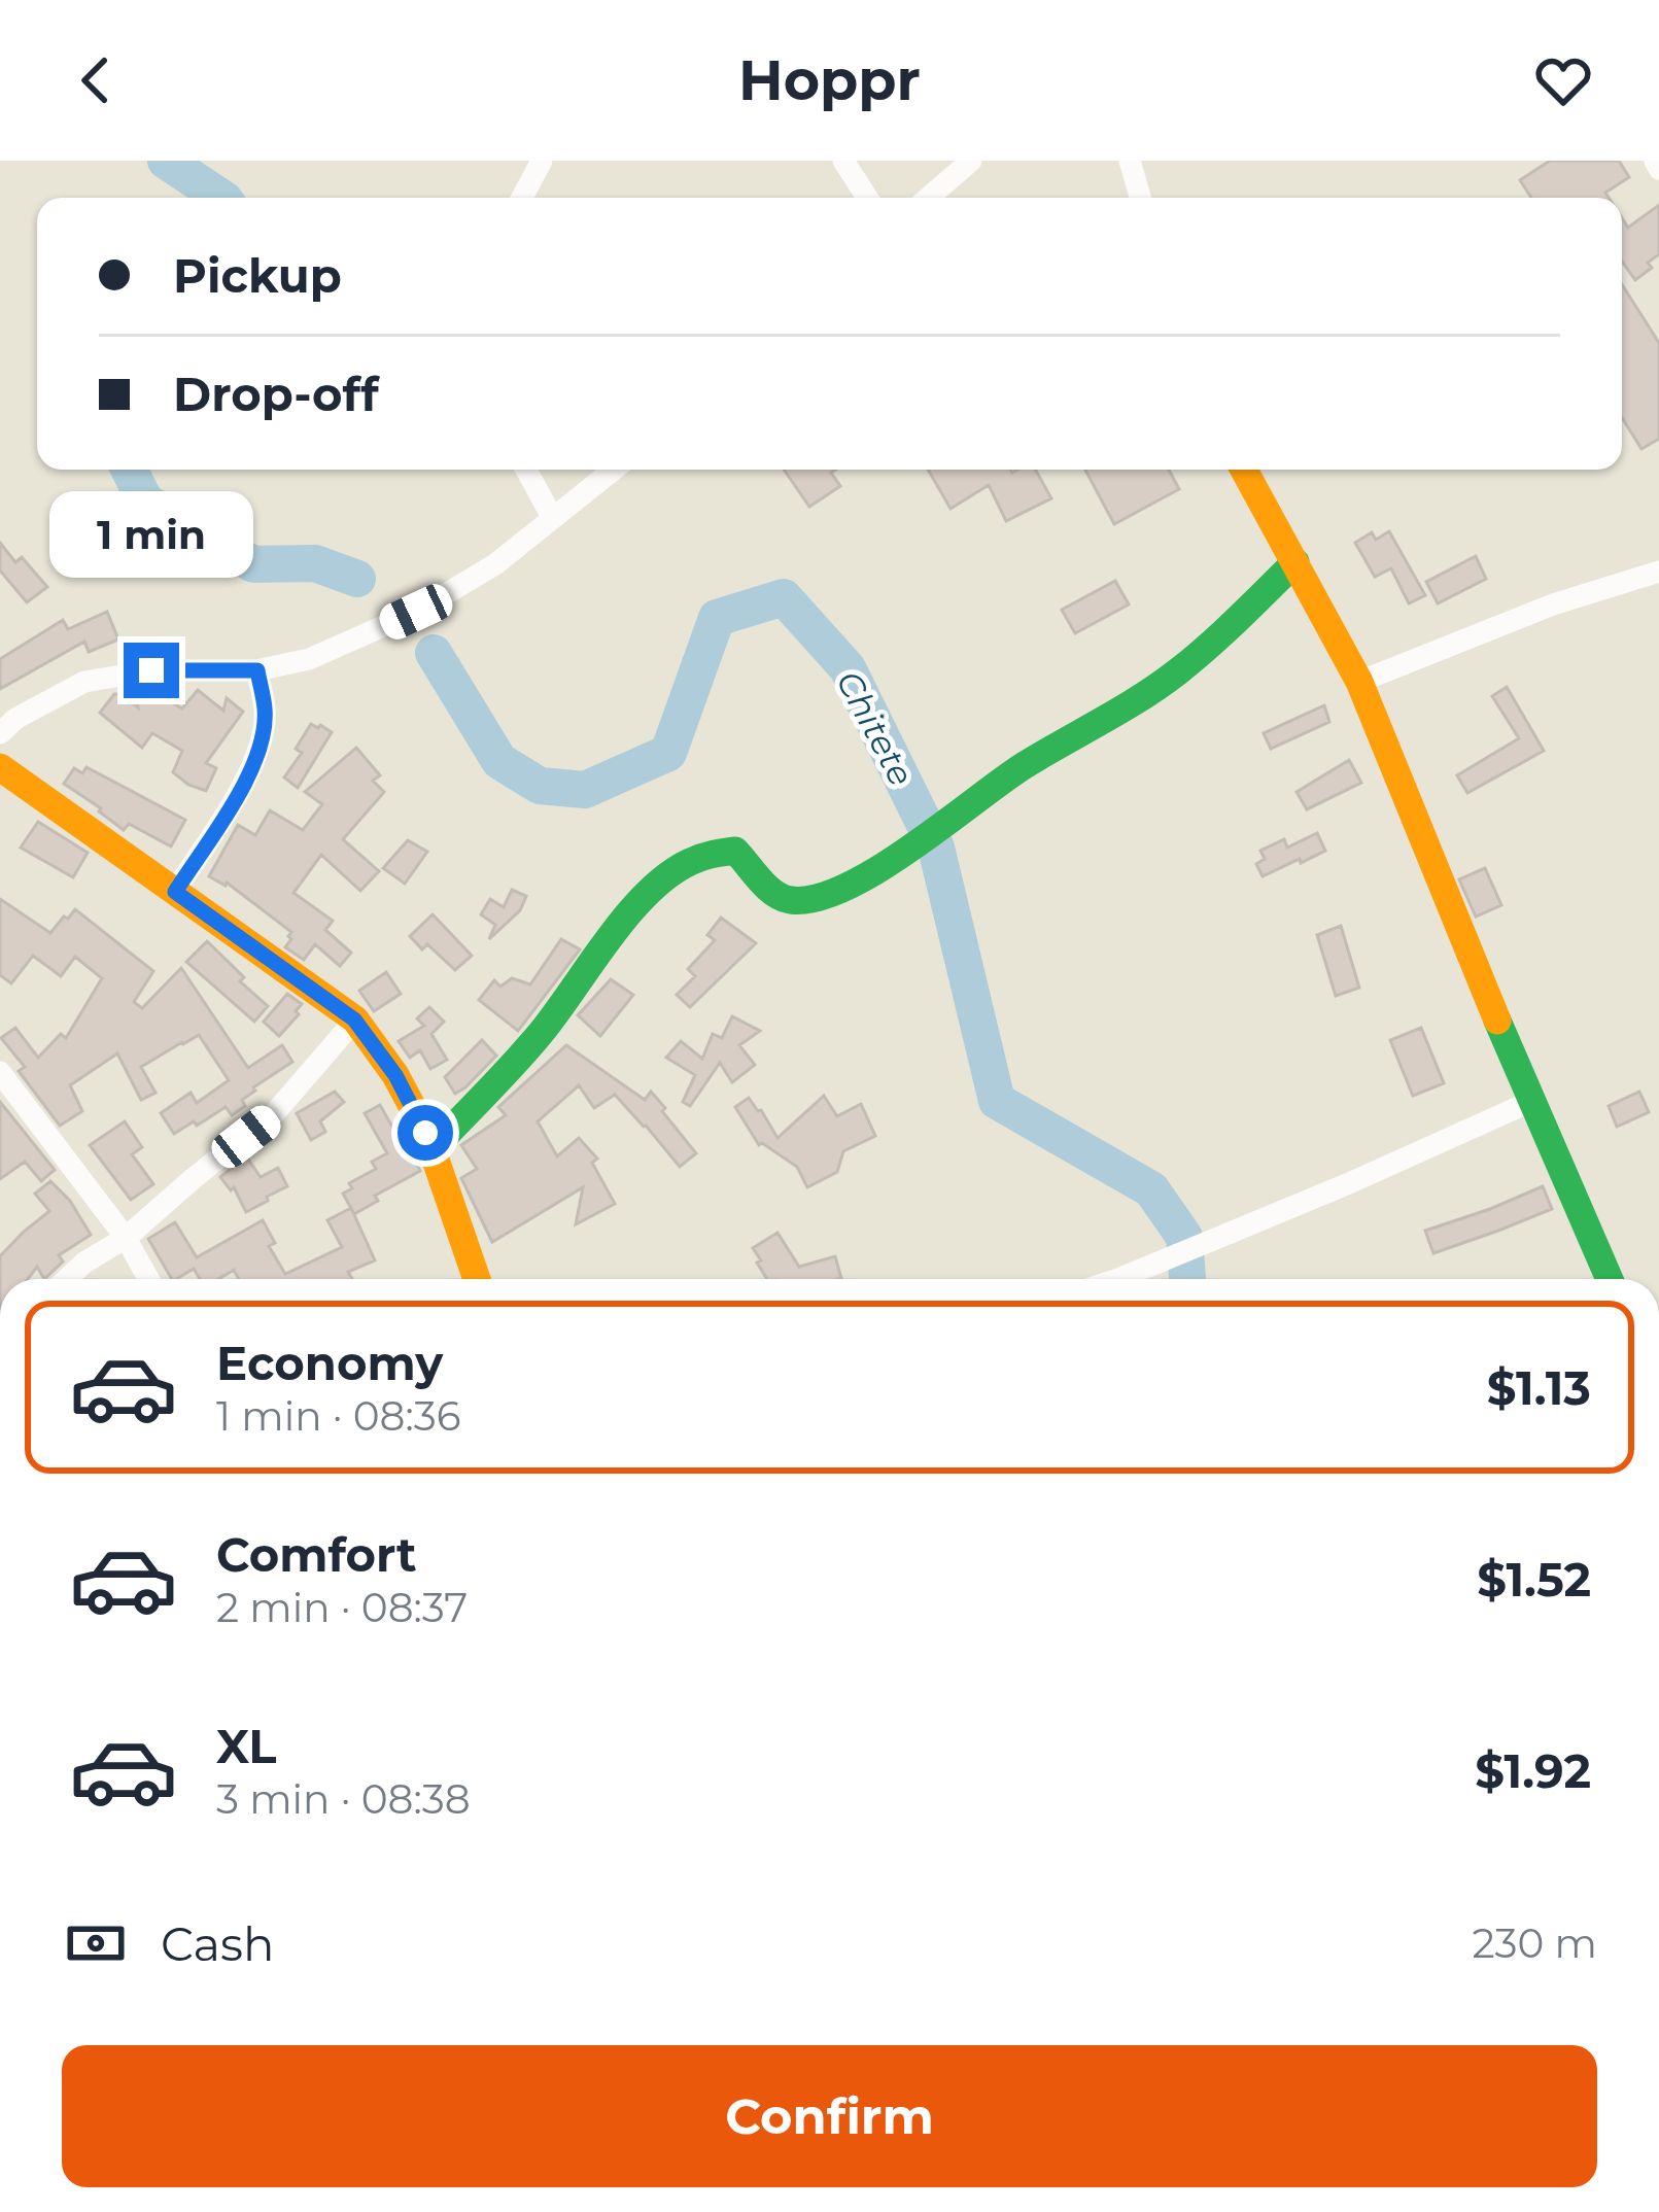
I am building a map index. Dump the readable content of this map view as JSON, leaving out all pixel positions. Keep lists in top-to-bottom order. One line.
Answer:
{"water":["Chitete"],"page":{"header":"Hoppr","banner":["Pickup","Drop-off"],"bubble":"1 min","list":[{"name":"Economy","note":"1 min · 08:36","value":"$1.13"},{"name":"Comfort","note":"2 min · 08:37","value":"$1.52"},{"name":"XL","note":"3 min · 08:38","value":"$1.92"}],"pay":["Cash","230 m"],"buttons":"Confirm"}}
